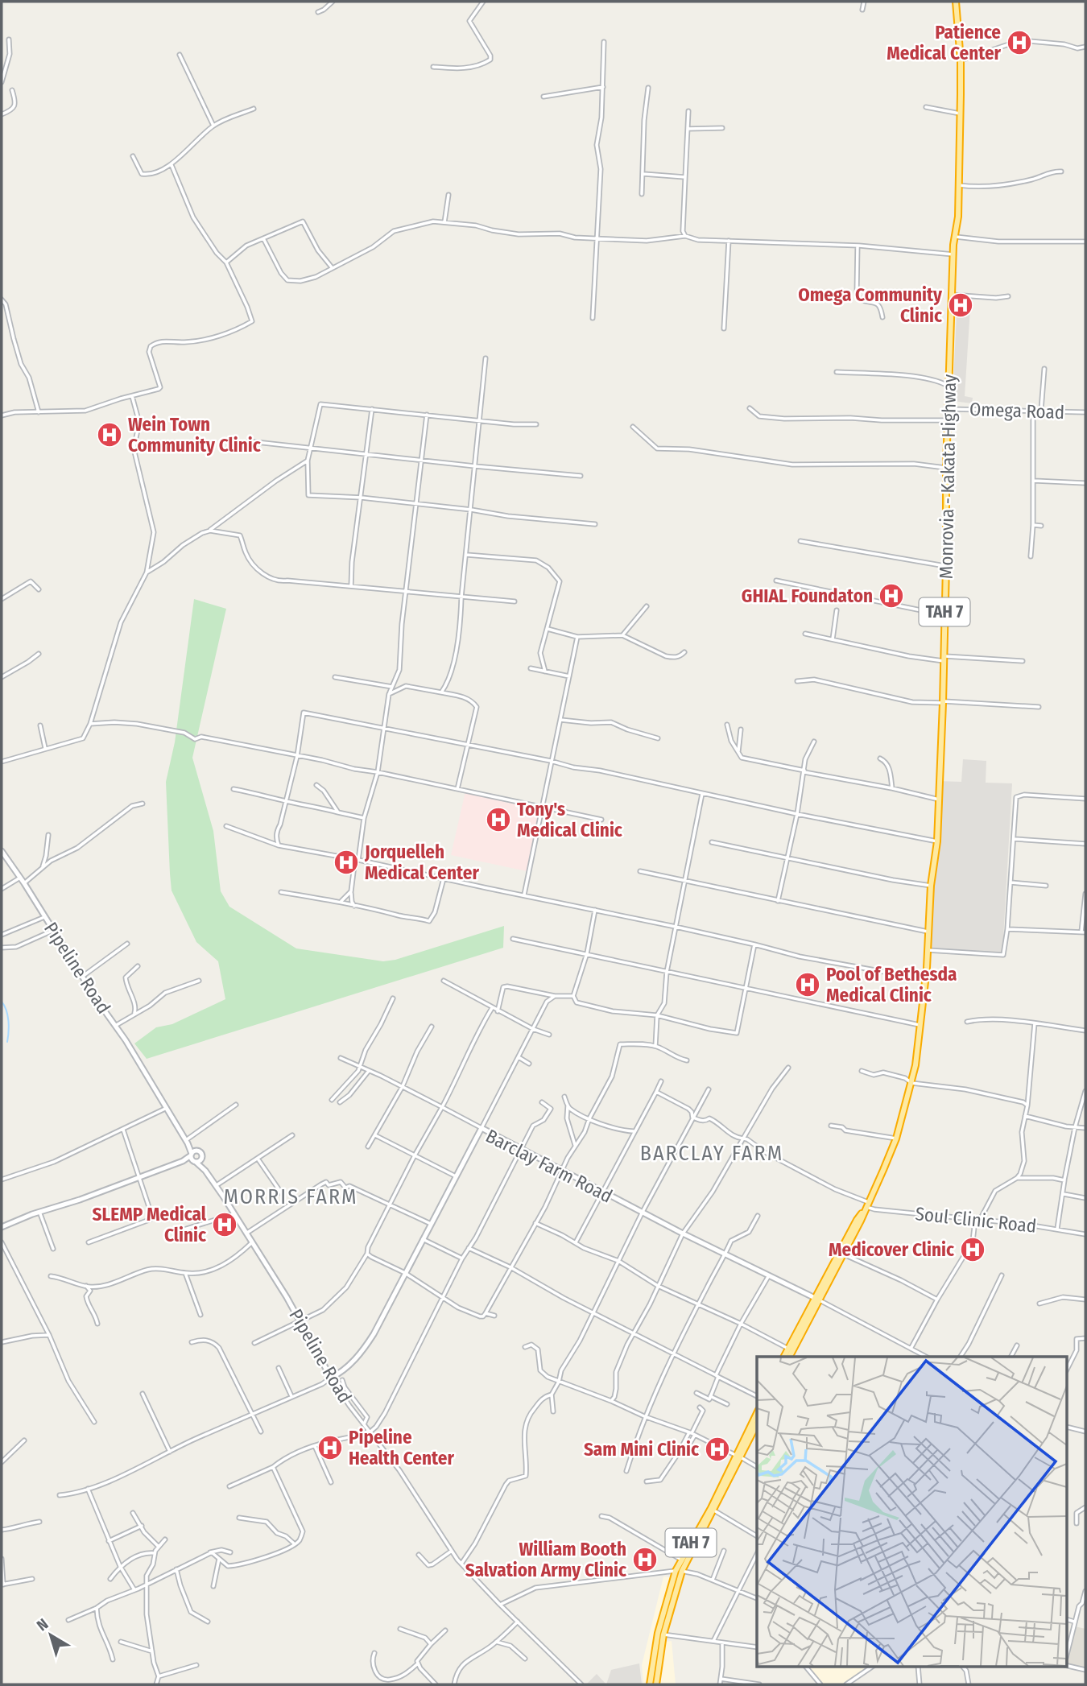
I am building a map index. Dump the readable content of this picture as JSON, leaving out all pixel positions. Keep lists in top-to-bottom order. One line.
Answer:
{"streets":{"highway":["Monrovia - Kakata Highway","TAH 7"],"street":["Omega Road","Pipeline Road","Barclay Farm Road","Soul Clinic Road"]},"crossings":[["Omega Road","Monrovia - Kakata Highway"],["Monrovia - Kakata Highway","Barclay Farm Road"],["Monrovia - Kakata Highway","Soul Clinic Road"],["Pipeline Road","Barclay Farm Road"]],"districts":["BARCLAY FARM","MORRIS FARM"],"places":{"hospital":["Patience Medical Center","Omega Community Clinic","Wein Town Community Clinic","GHIAL Foundaton","Tony's Medical Clinic","Jorquelleh Medical Center","Pool of Bethesda Medical Clinic","SLEMP Medical Clinic","Medicover Clinic","Pipeline Health Center","Sam Mini Clinic","William Booth Salvation Army Clinic"]},"north":"top left"}
